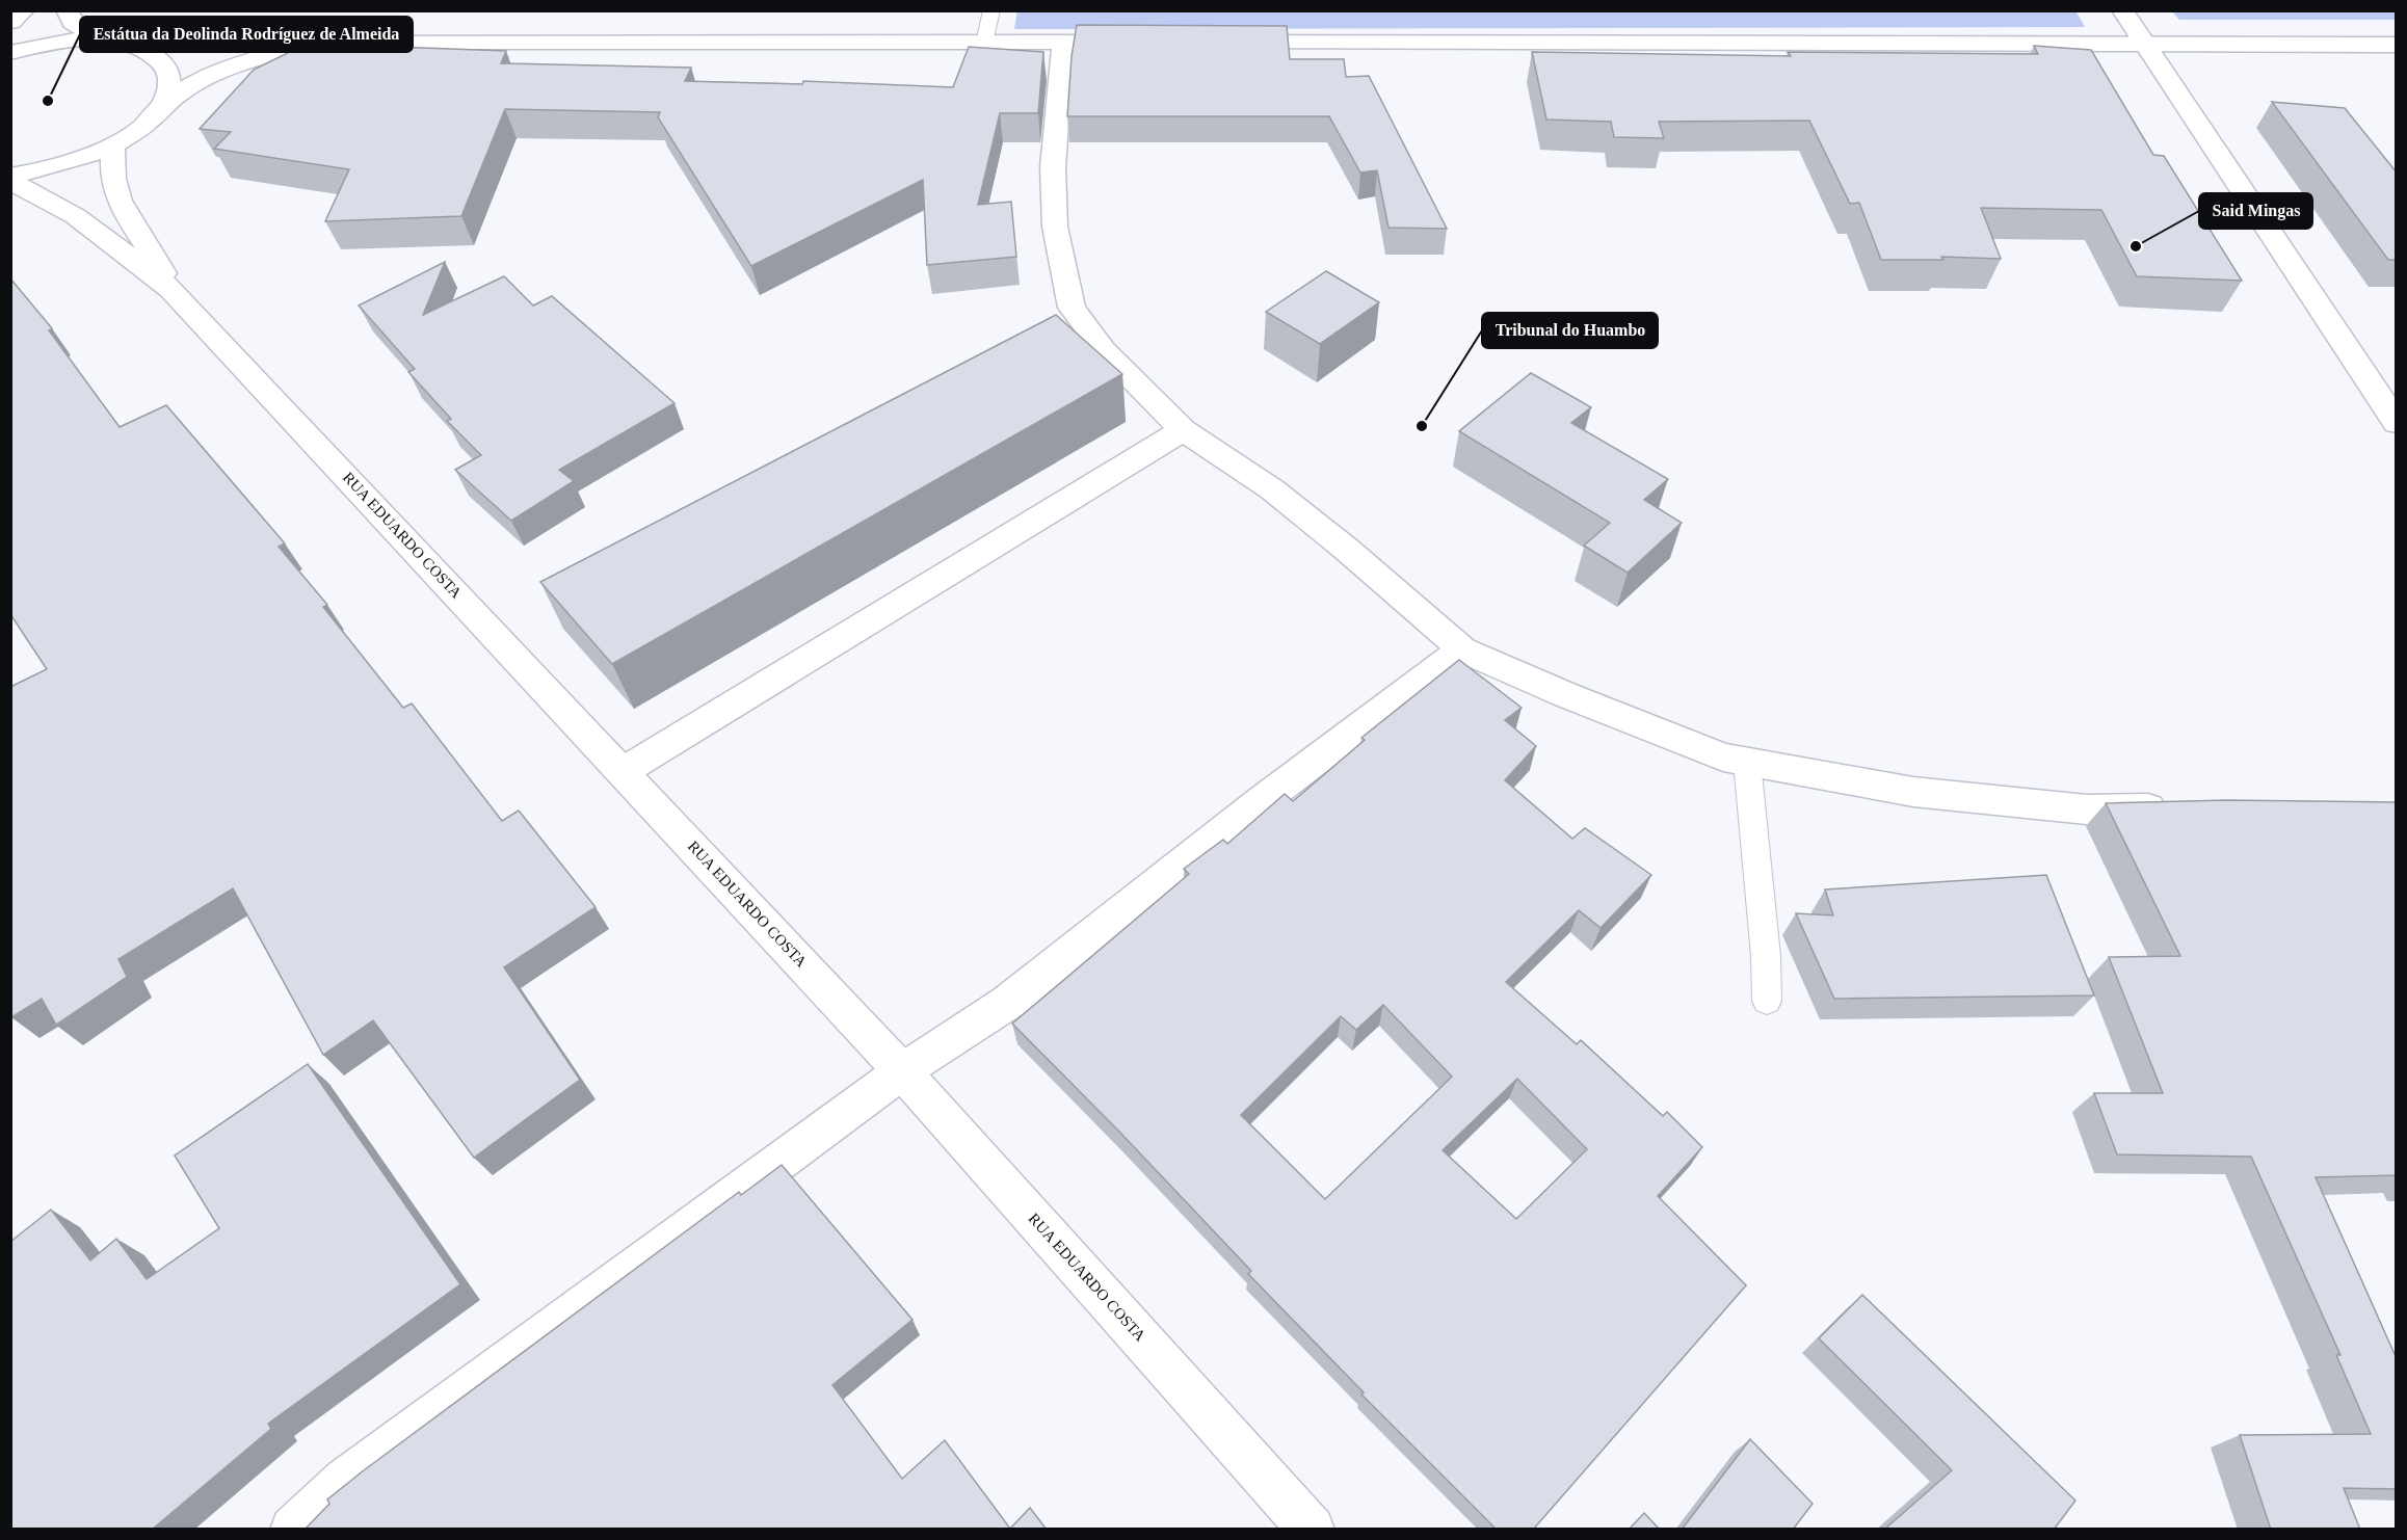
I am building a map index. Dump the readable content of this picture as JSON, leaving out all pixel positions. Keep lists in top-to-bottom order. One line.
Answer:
{"streets":{"street":["RUA EDUARDO COSTA"]},"places":["Estátua da Deolinda Rodríguez de Almeida","Said Mingas","Tribunal do Huambo"]}
